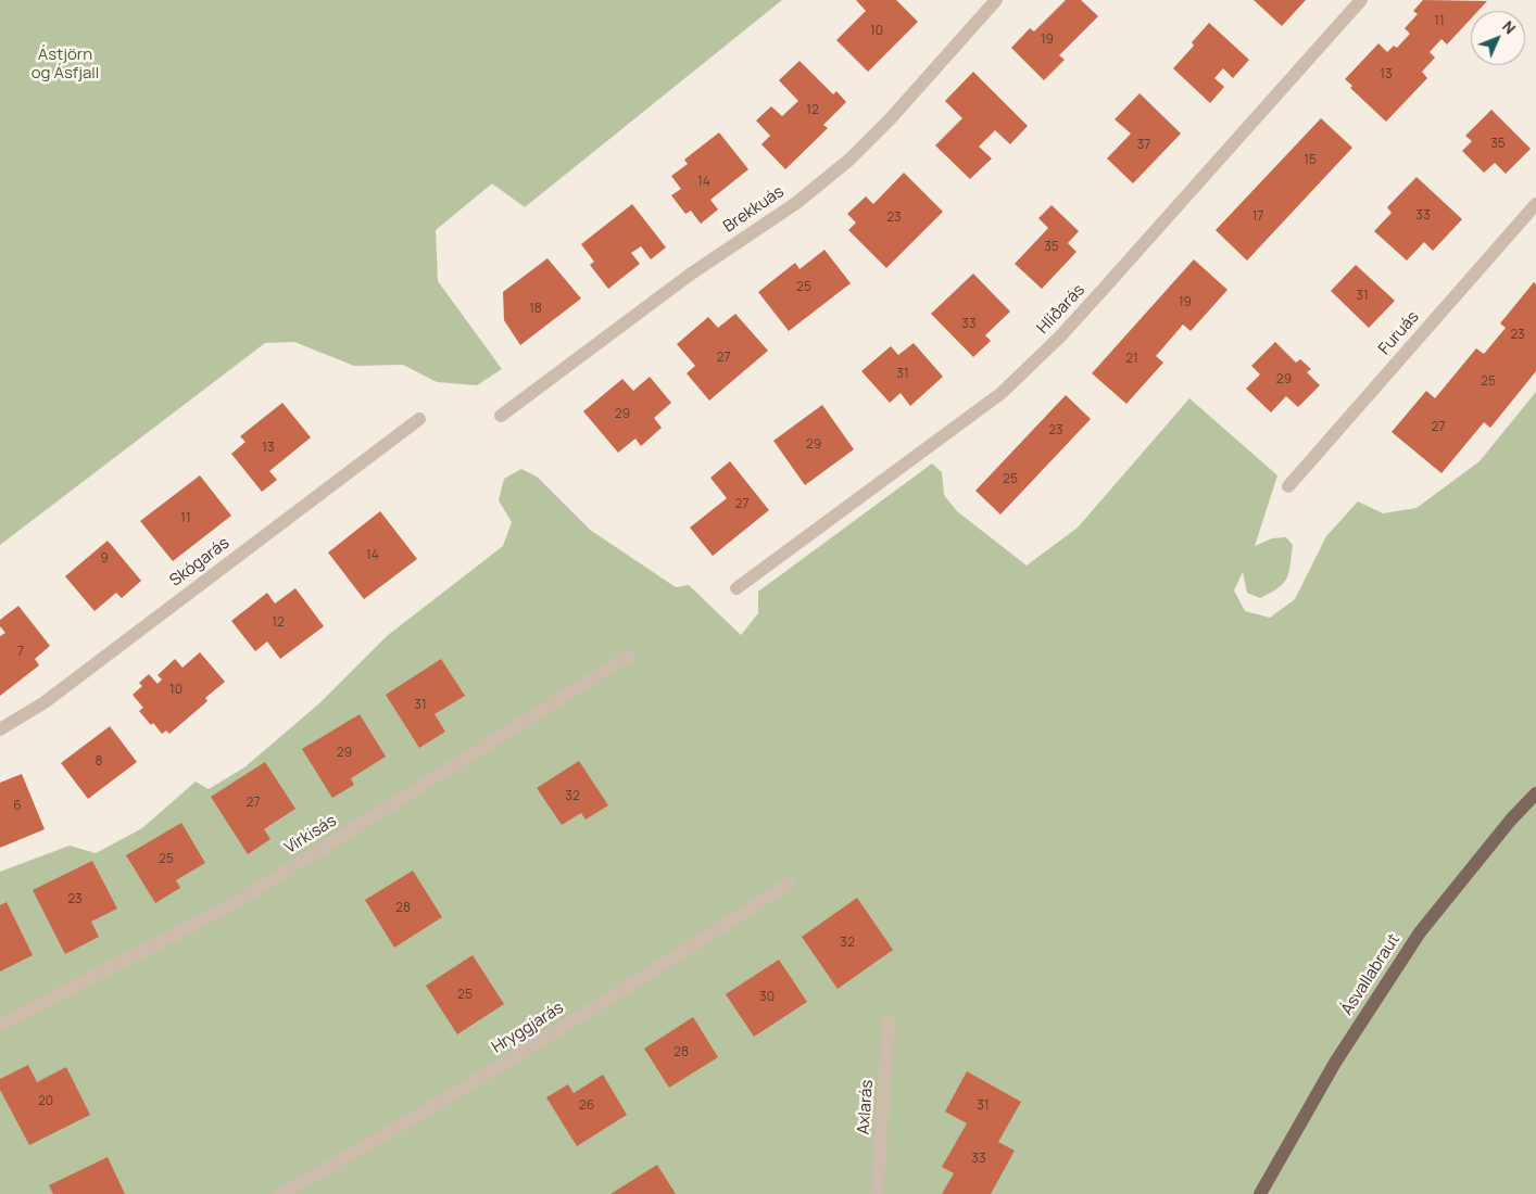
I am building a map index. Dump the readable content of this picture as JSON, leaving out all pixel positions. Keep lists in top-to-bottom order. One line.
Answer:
{"streets":{"main road":["Ásvallabraut"],"street":["Brekkuás","Hlíðarás","Furuás","Skógarás","Virkisás","Hryggjarás","Axlarás"]},"parks":["Ástjörn og Ásfjall"],"house_numbers":["11","10","19","13","12","35","37","15","14","33","17","23","35","25","31","19","18","33","23","27","21","31","29","25","29","27","23","29","13","25","27","11","14","9","12","7","10","31","29","8","32","27","6","25","23","28","32","25","30","28","20","26","31","33"],"north":"top right"}
